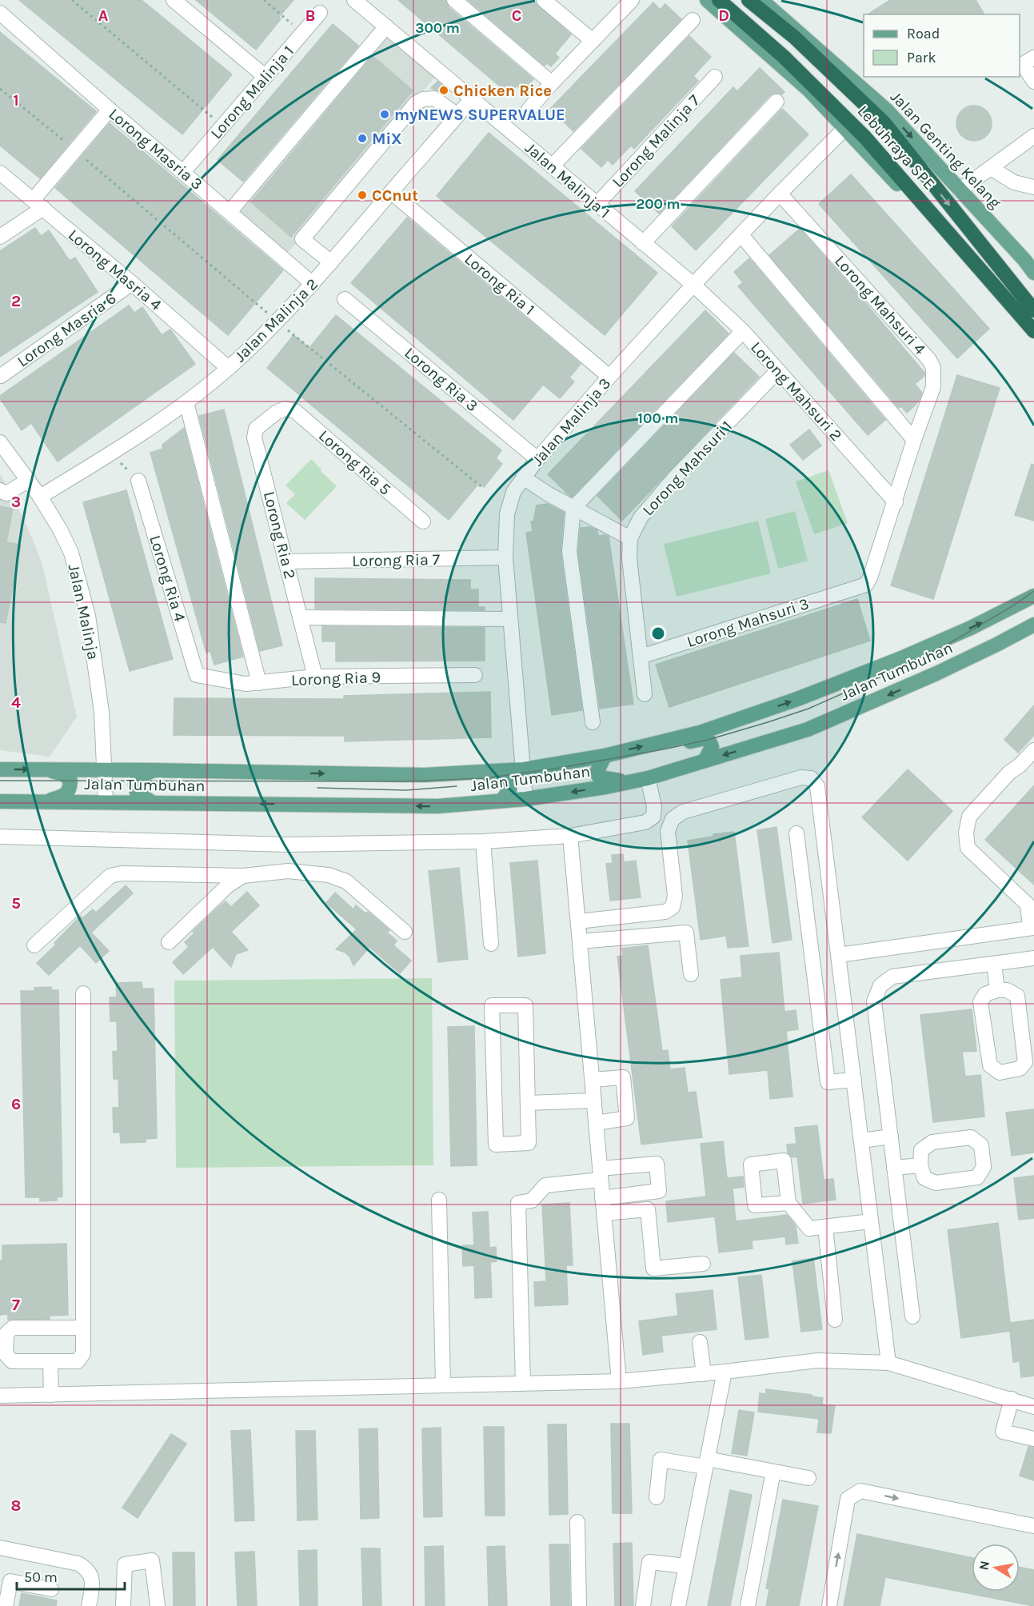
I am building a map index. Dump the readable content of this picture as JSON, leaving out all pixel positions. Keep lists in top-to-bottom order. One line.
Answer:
{"streets":{"highway":["Lebuhraya SPE"],"main road":["Jalan Genting Kelang","Jalan Tumbuhan"],"street":["Lorong Malinja 1","Lorong Malinja 7","Lorong Masria 3","Jalan Malinja 1","Lorong Masria 4","Lorong Ria 1","Lorong Mahsuri 4","Jalan Malinja 2","Lorong Masria 6","Lorong Ria 3","Lorong Mahsuri 2","Jalan Malinja 3","Lorong Ria 5","Lorong Mahsuri 1","Lorong Ria 2","Lorong Ria 7","Lorong Ria 4","Jalan Malinja","Lorong Mahsuri 3","Lorong Ria 9"]},"crossings":[["Lorong Malinja 1","Lorong Masria 3"],["Lorong Malinja 7","Jalan Malinja 1"],["Lorong Masria 3","Jalan Malinja 2"],["Jalan Malinja 1","Jalan Malinja 2"],["Jalan Malinja 1","Lorong Mahsuri 2"],["Jalan Malinja 1","Jalan Malinja 3"],["Lorong Masria 4","Jalan Malinja 2"],["Lorong Masria 4","Lorong Masria 6"],["Lorong Ria 1","Jalan Malinja 2"],["Lorong Ria 1","Jalan Malinja 3"],["Lorong Mahsuri 4","Lorong Mahsuri 2"],["Lorong Mahsuri 4","Jalan Malinja 3"],["Lorong Mahsuri 4","Lorong Mahsuri 3"],["Jalan Malinja 2","Jalan Malinja"],["Lorong Ria 3","Jalan Malinja 3"],["Lorong Mahsuri 2","Jalan Malinja 3"],["Lorong Mahsuri 2","Lorong Mahsuri 1"],["Jalan Malinja 3","Lorong Ria 7"],["Jalan Malinja 3","Jalan Tumbuhan"],["Lorong Ria 5","Lorong Ria 2"],["Lorong Mahsuri 1","Lorong Mahsuri 3"],["Lorong Ria 2","Lorong Ria 7"],["Lorong Ria 2","Lorong Ria 9"],["Lorong Ria 4","Lorong Ria 9"],["Jalan Malinja","Jalan Tumbuhan"]],"places":["Chicken Rice","myNEWS SUPERVALUE","MiX","CCnut"],"legend":["Road","Park"],"scale_bar":"50 m","north":"left","grid":{"columns":["A","B","C","D"],"rows":["1","2","3","4","5","6","7","8"]},"rings":["300 m","200 m","100 m"]}
